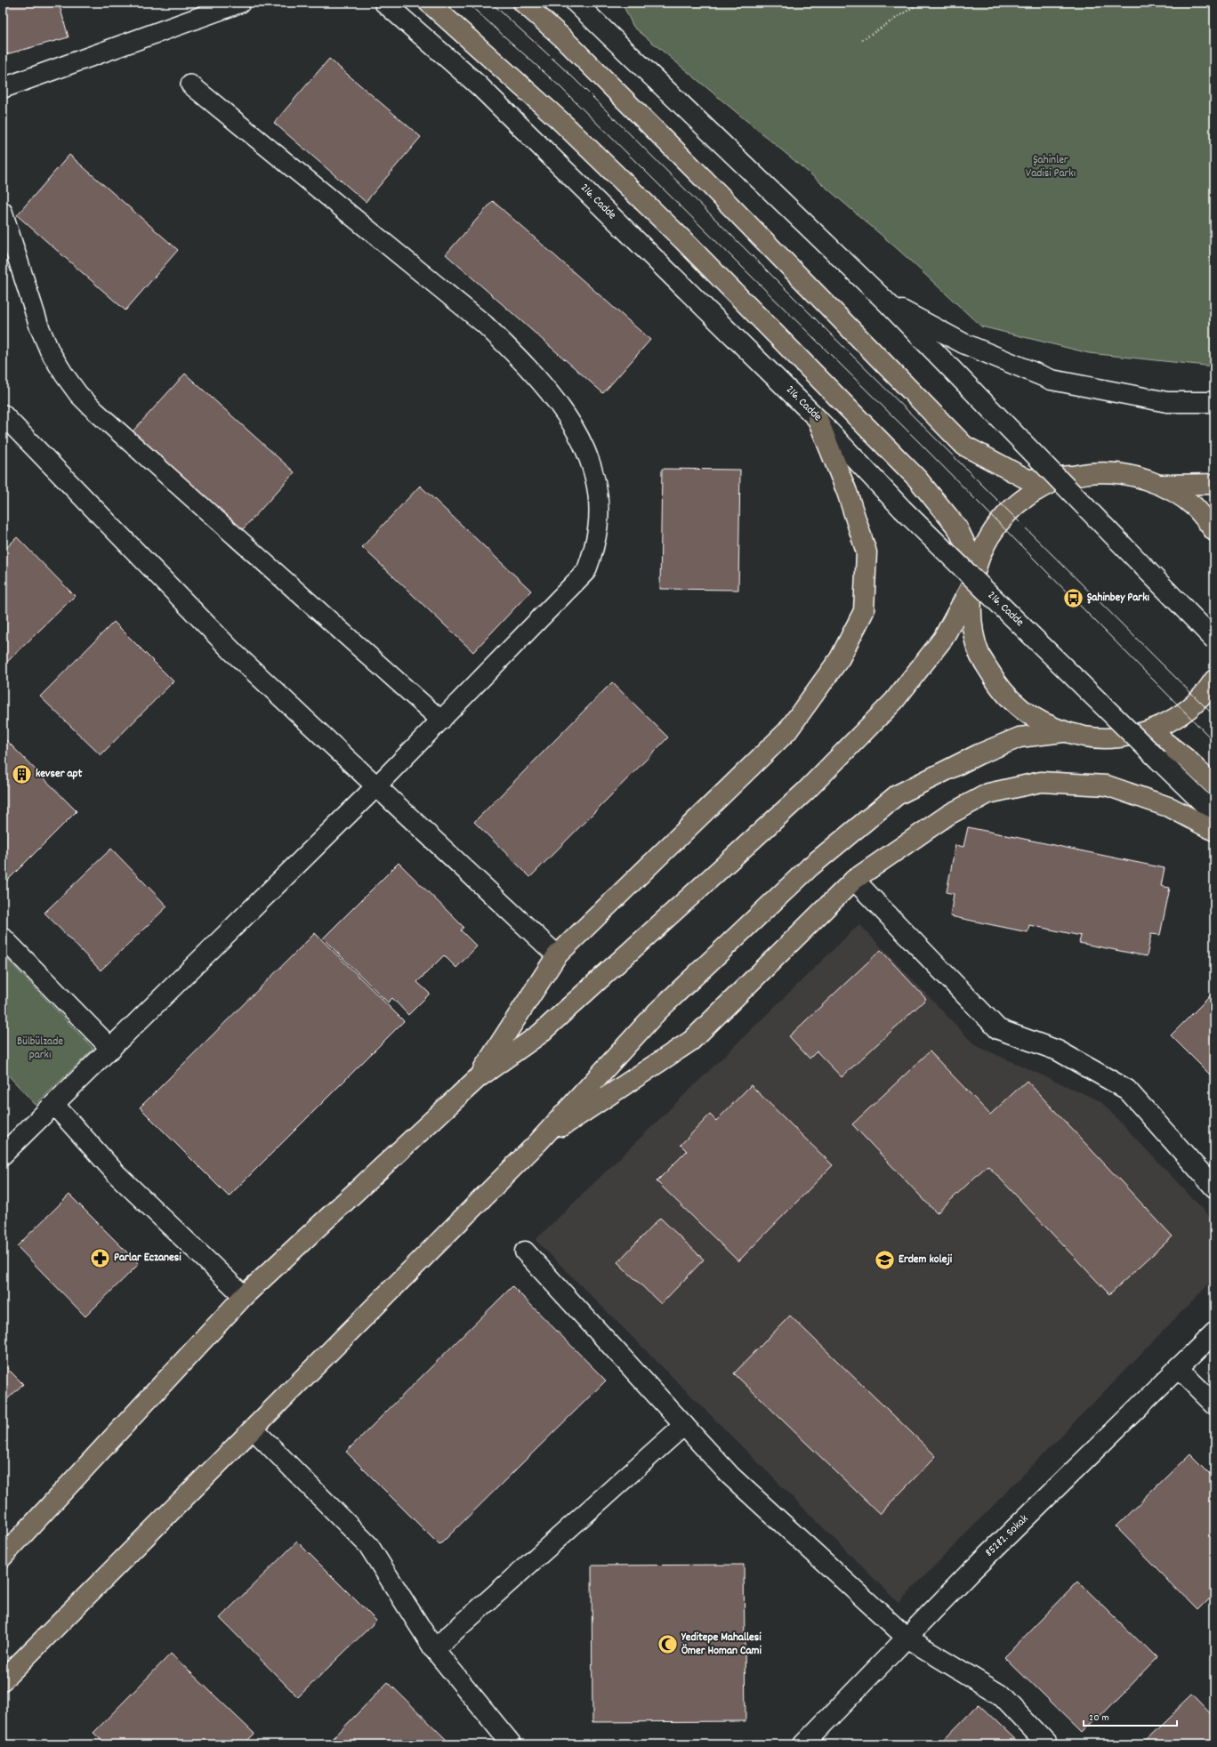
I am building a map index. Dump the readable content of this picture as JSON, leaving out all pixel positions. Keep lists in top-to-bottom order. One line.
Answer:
{"streets":{"street":["216. Cadde","85282. Sokak"]},"parks":["Şahinler Vadisi Parkı","Bülbülzade parkı"],"places":{"bus stop":["Şahinbey Parkı"],"building":["kevser apt"],"pharmacy":["Parlar Eczanesi"],"school or university":["Erdem koleji"],"mosque":["Yeditepe Mahallesi Ömer Homan Cami"]},"scale_bar":"20 m"}
